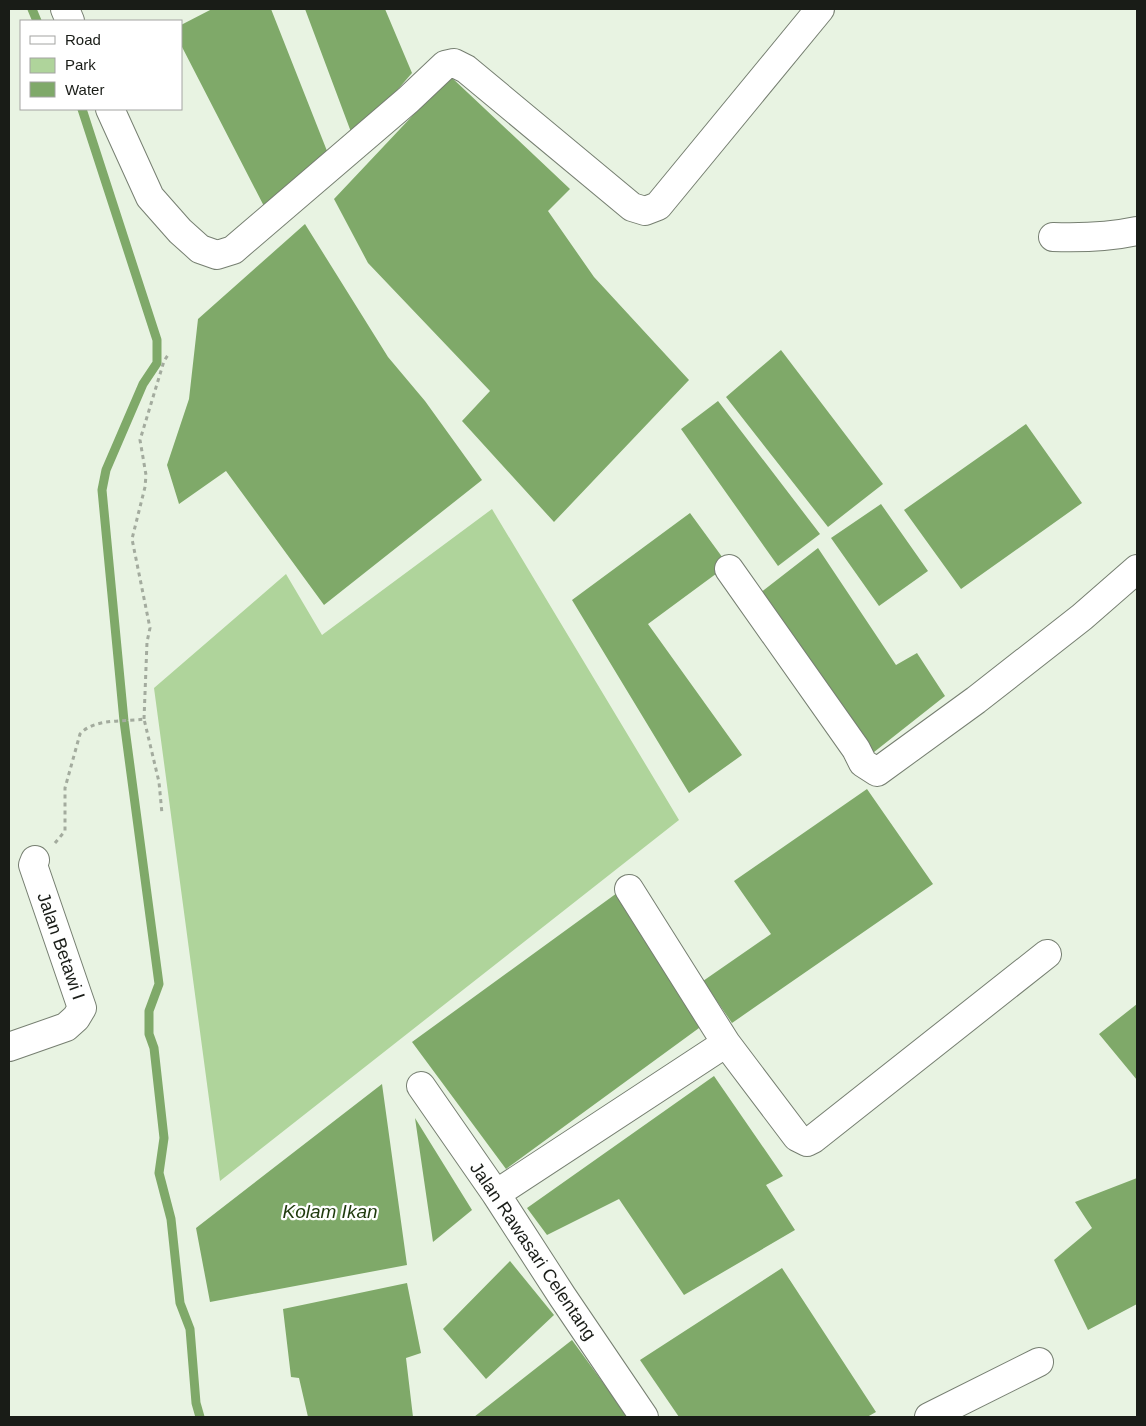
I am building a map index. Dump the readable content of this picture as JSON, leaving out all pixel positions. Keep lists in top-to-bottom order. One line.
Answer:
{"streets":{"street":["Jalan Betawi I","Jalan Rawasari Celentang"]},"water":["Kolam Ikan"],"legend":["Road","Park","Water"]}
